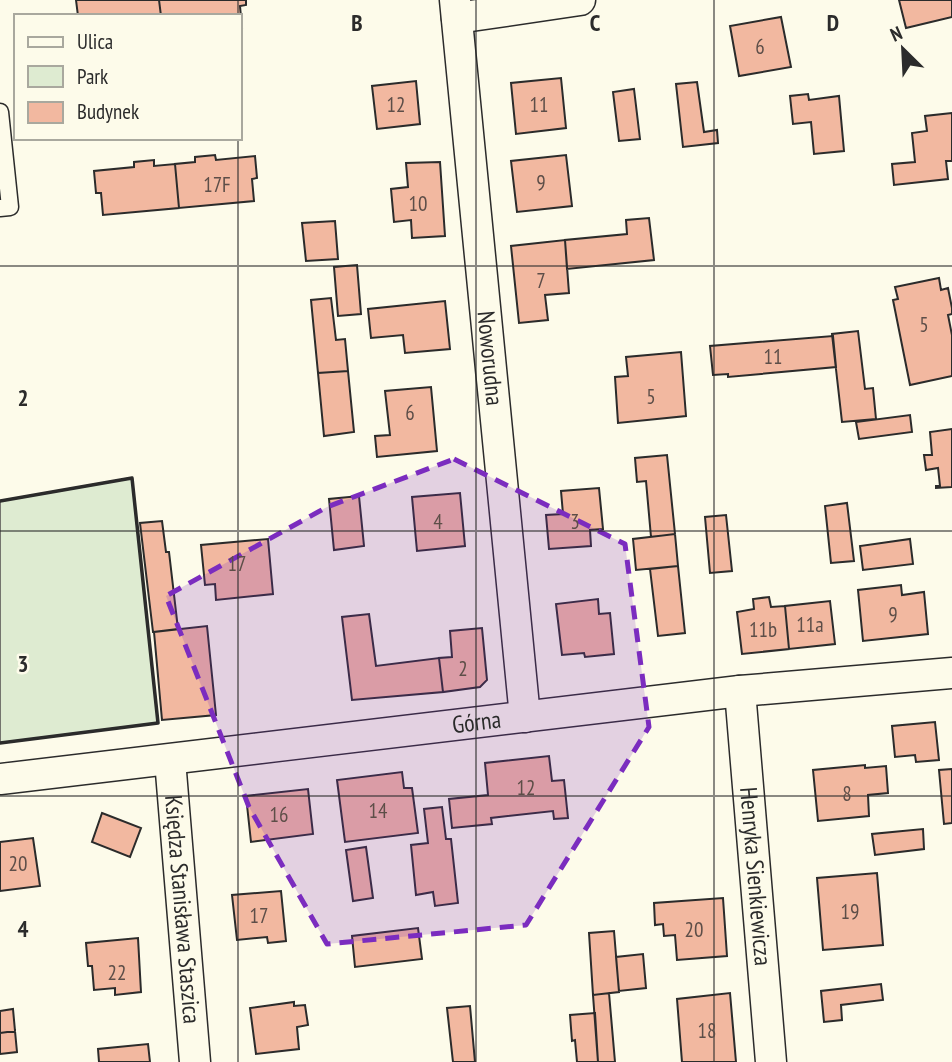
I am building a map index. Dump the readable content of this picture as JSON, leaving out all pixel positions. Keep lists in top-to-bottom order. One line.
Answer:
{"streets":{"street":["Noworudna","Górna","Henryka Sienkiewicza","Księdza Stanisława Staszica"]},"crossings":[["Noworudna","Górna"],["Górna","Henryka Sienkiewicza"],["Górna","Księdza Stanisława Staszica"]],"house_numbers":["6","12","11","9","17F","10","7","5","11","5","6","4","3","17","9","11a","11b","2","12","8","14","16","20","19","17","20","22","18"],"legend":["Ulica","Park","Budynek"],"north":"top left","grid":{"columns":["B","C","D"],"rows":["2","3","4"]}}
